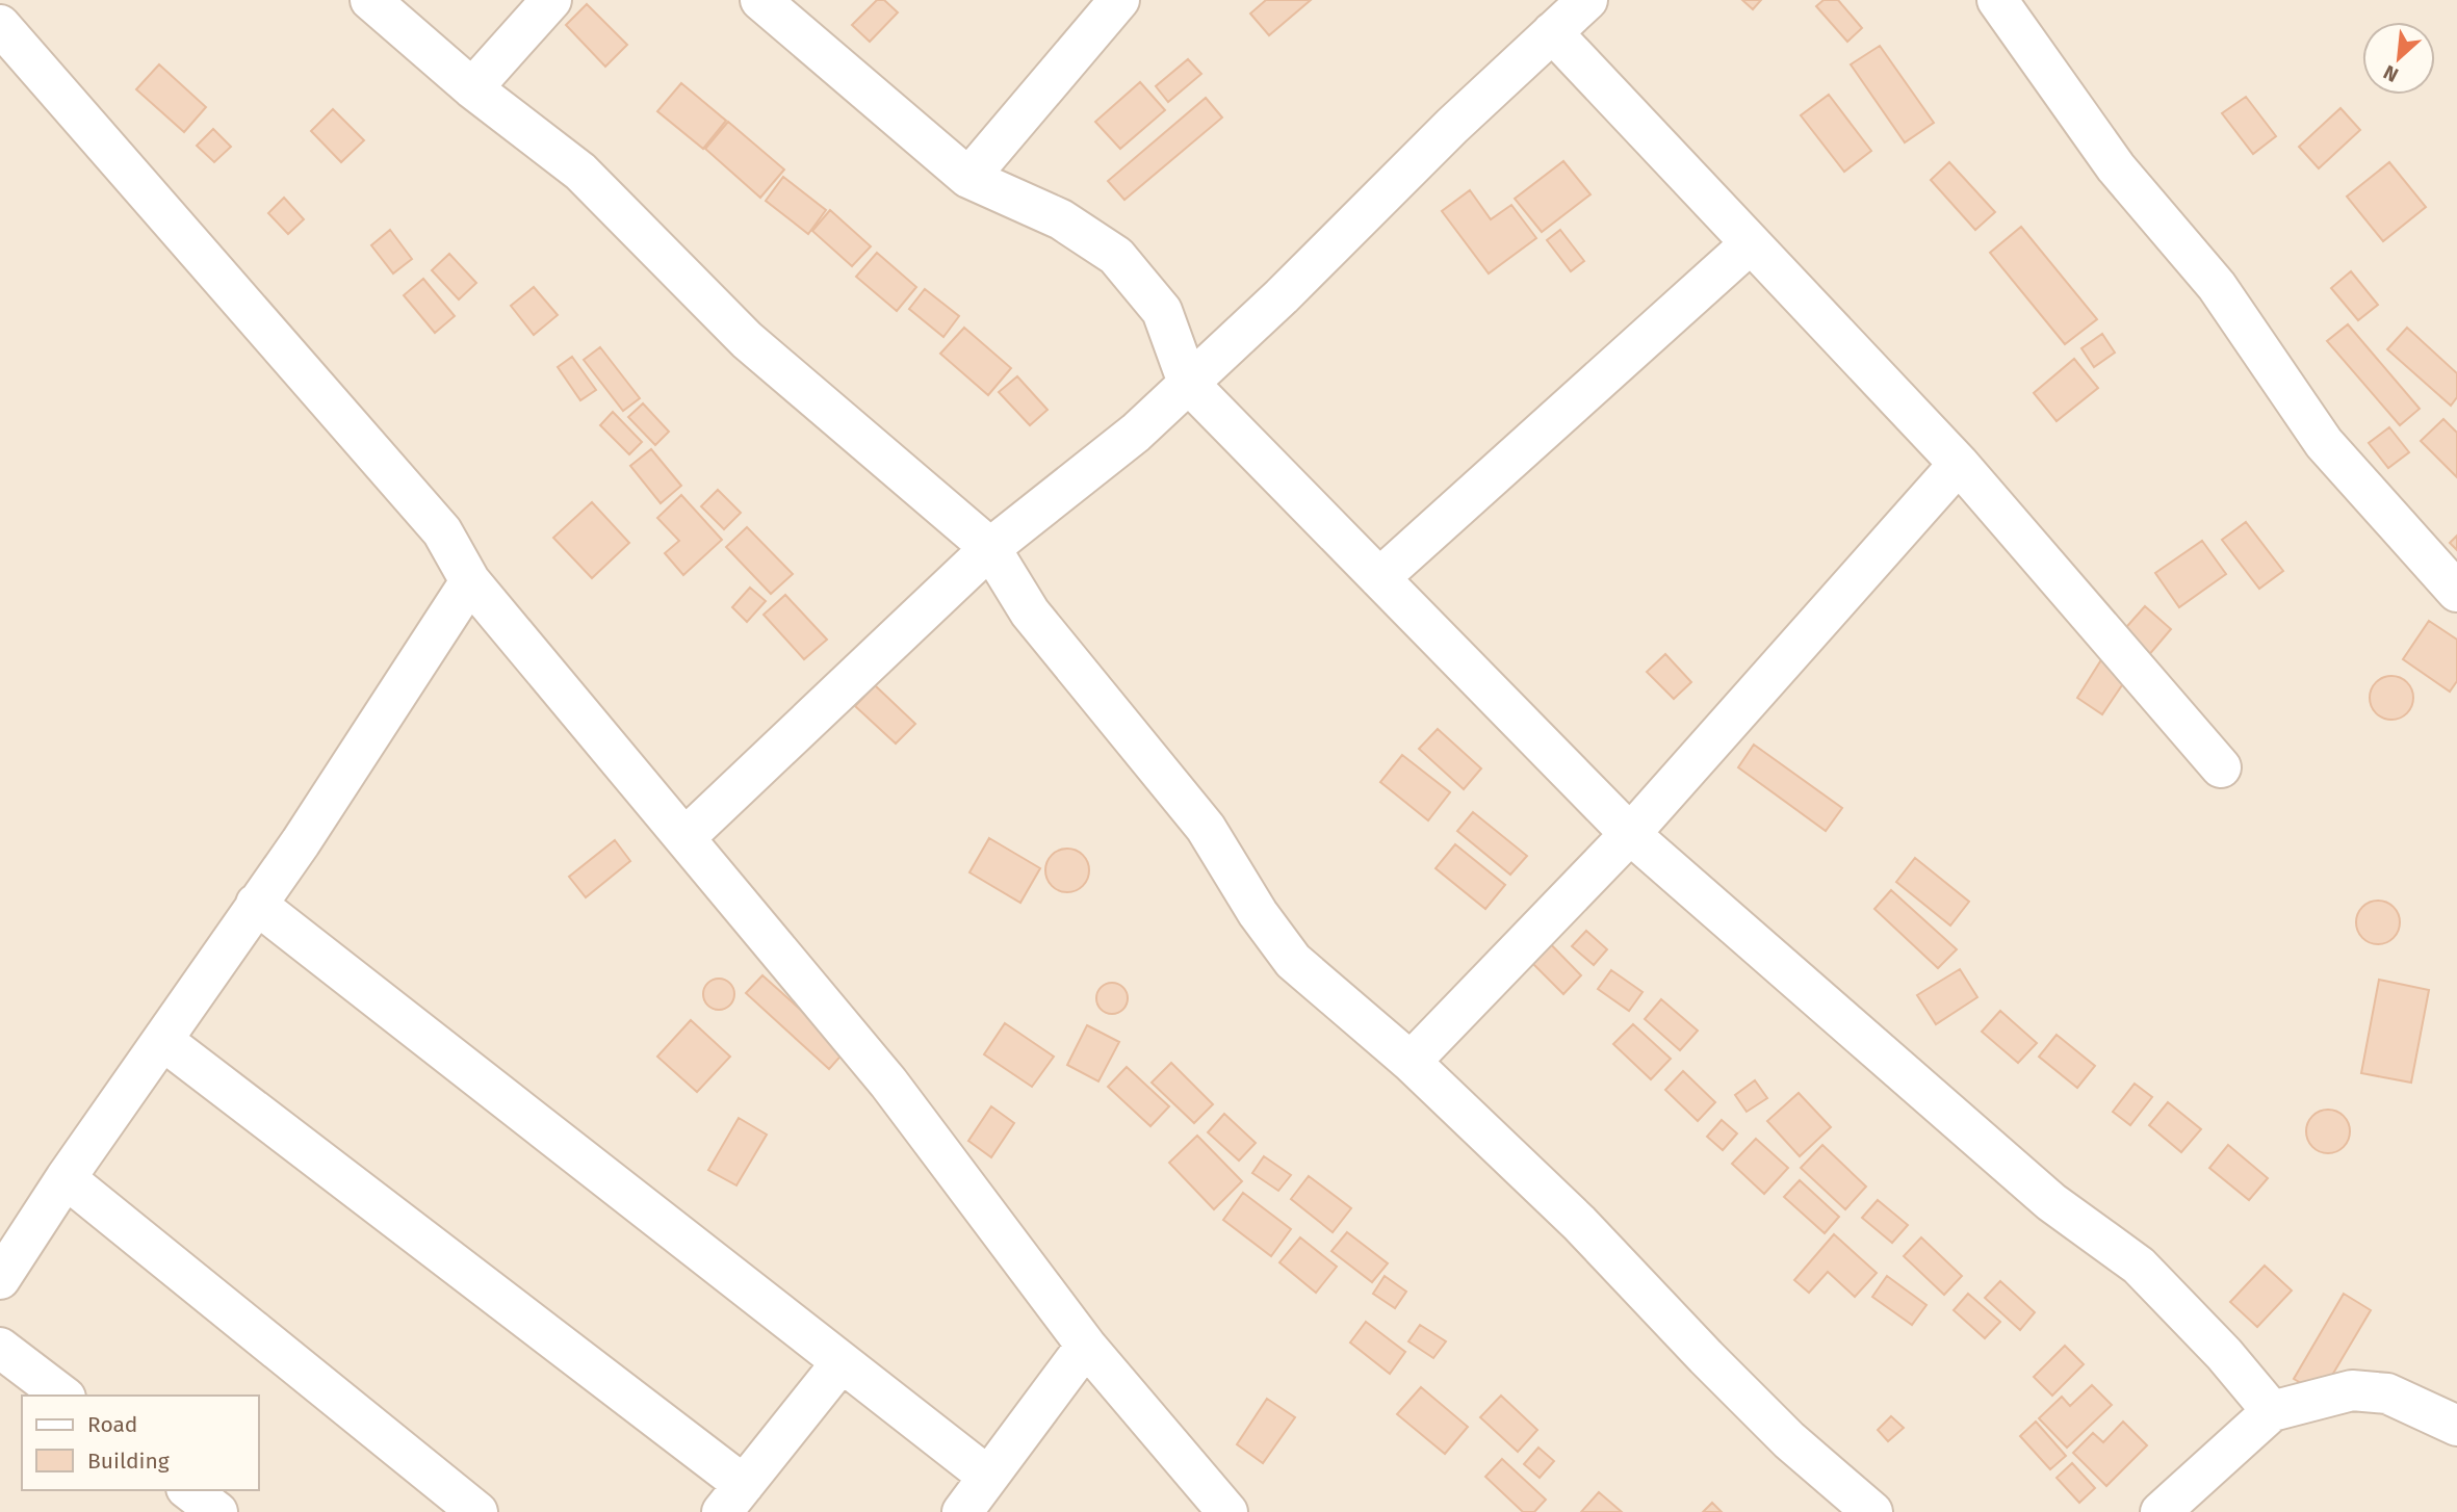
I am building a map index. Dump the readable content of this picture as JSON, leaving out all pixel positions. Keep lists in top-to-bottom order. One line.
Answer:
{"legend":["Road","Building"],"north":"bottom left"}
